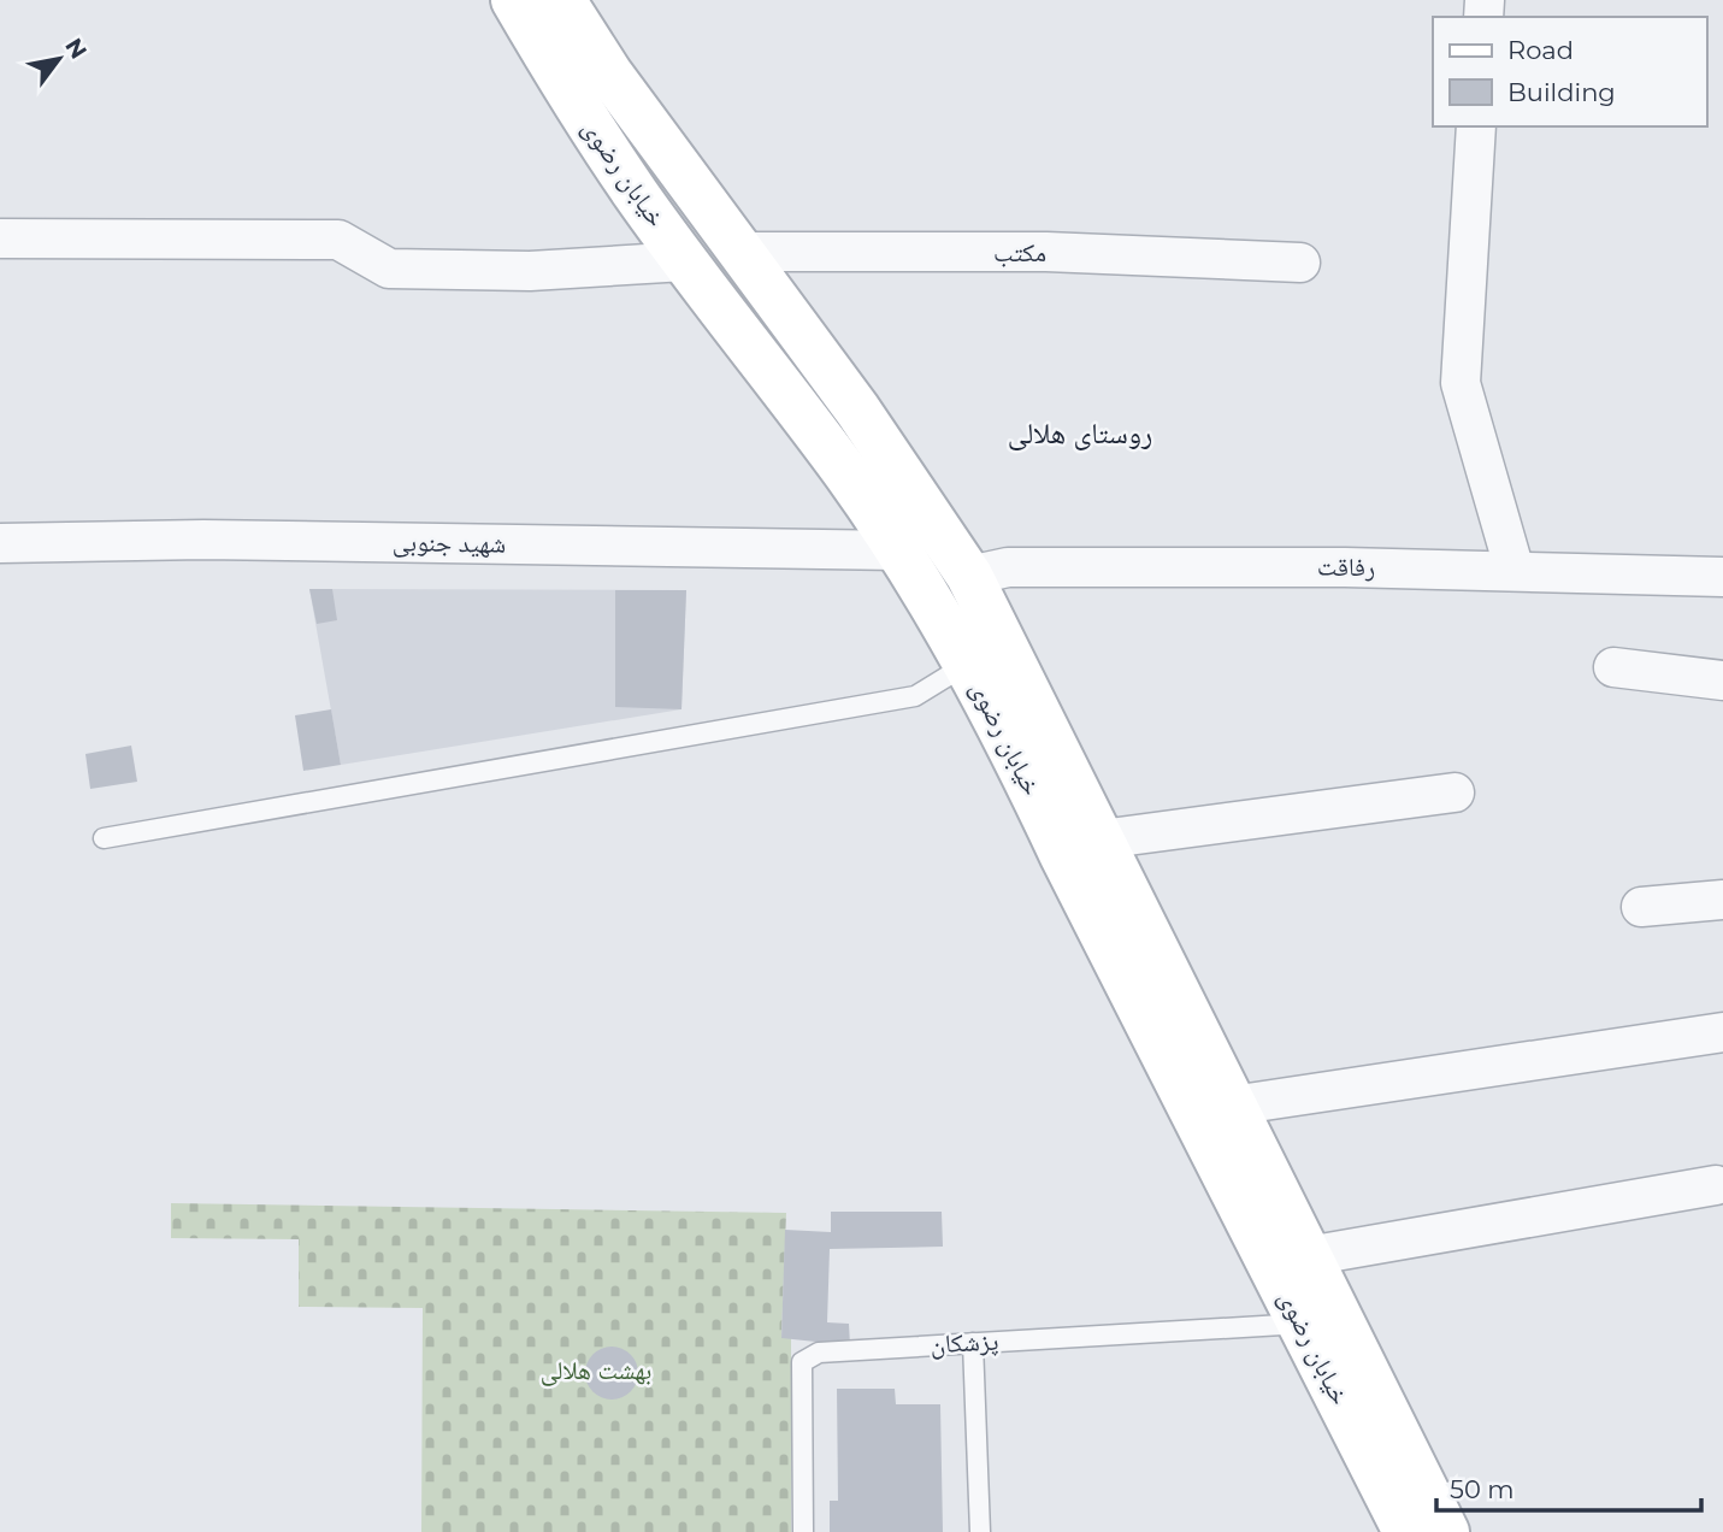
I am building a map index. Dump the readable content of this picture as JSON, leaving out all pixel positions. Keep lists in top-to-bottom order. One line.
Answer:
{"streets":{"street":["خیابان رضوی","مکتب","شهید جنوبی","رفاقت"],"lane":["پزشکان"]},"crossings":[["خیابان رضوی","مکتب"],["خیابان رضوی","شهید جنوبی"],["خیابان رضوی","رفاقت"],["خیابان رضوی","پزشکان"]],"districts":["روستای هلالی"],"parks":["بهشت هلالی"],"legend":["Road","Building"],"scale_bar":"50 m","north":"top right"}
